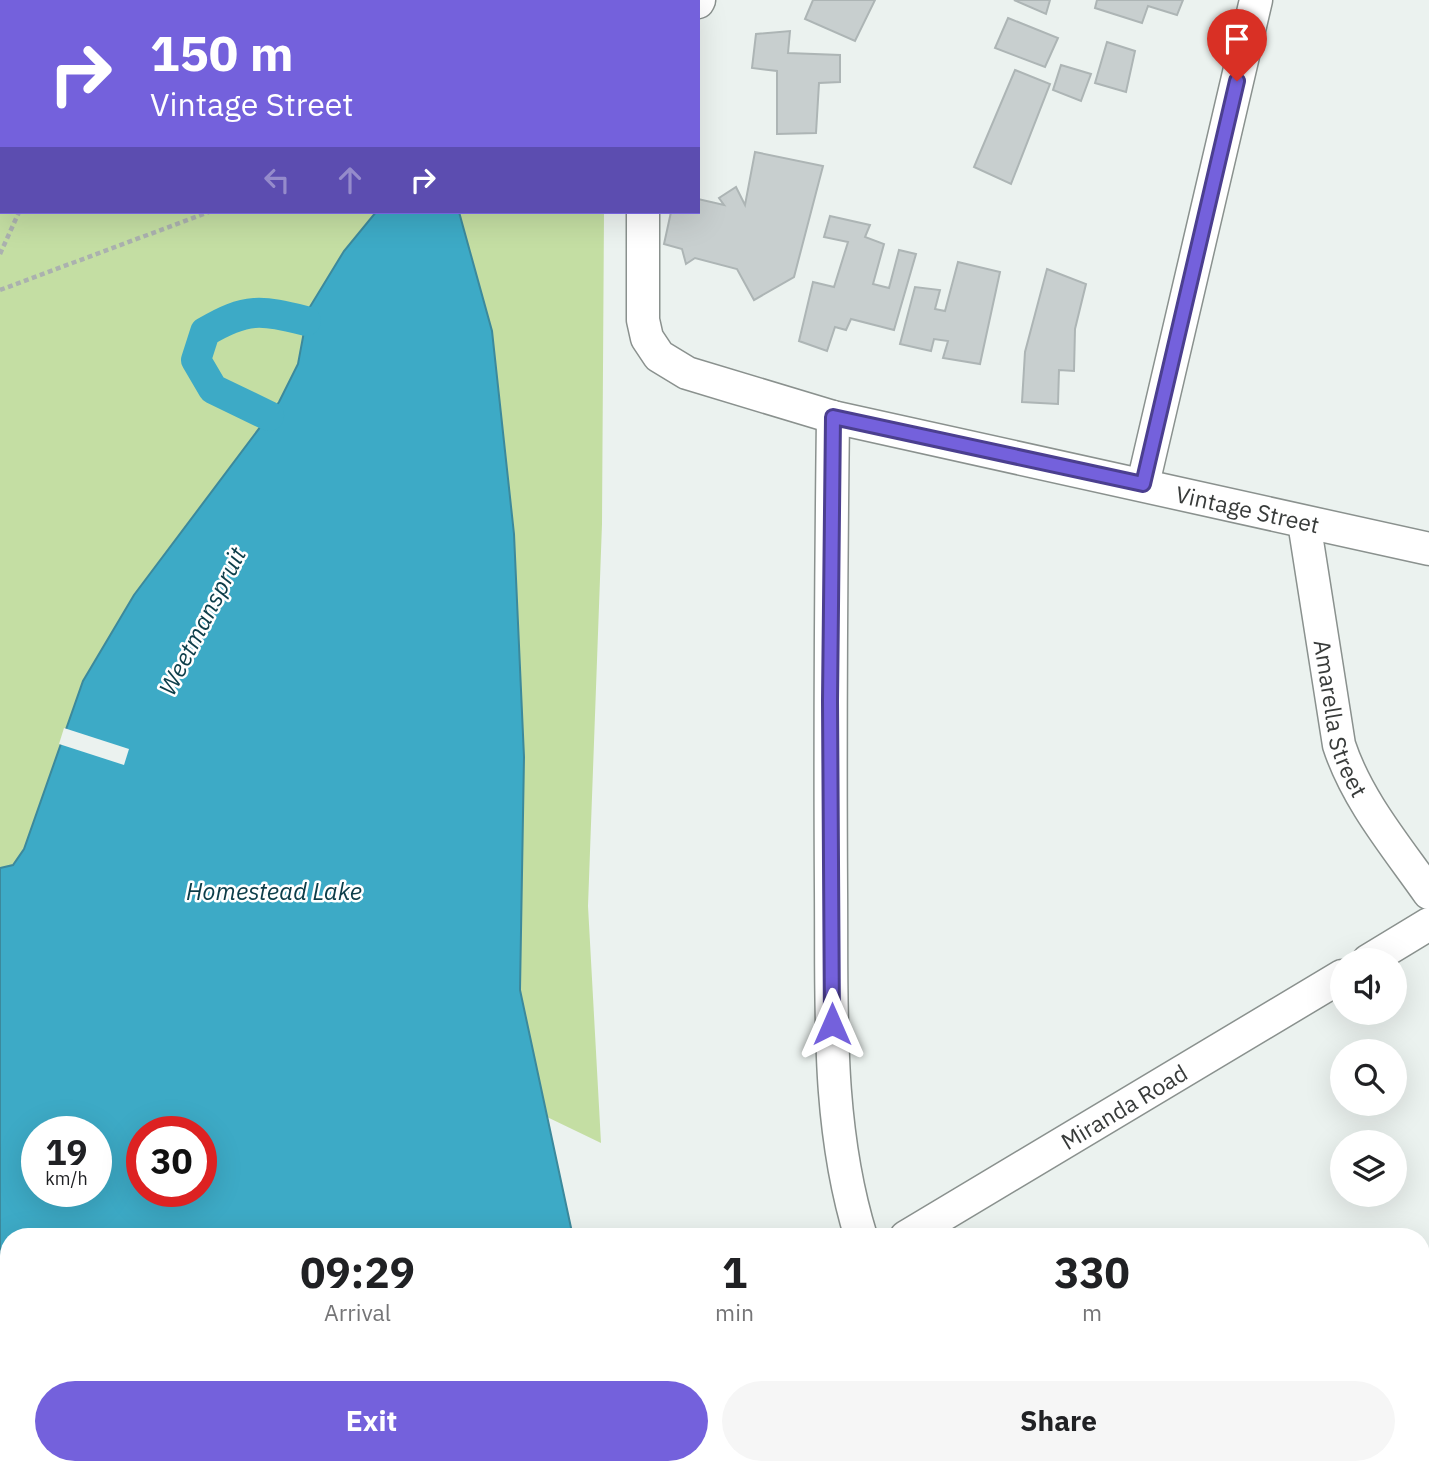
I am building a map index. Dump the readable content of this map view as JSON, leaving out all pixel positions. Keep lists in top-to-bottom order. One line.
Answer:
{"streets":{"street":["Vintage Street","Amarella Street","Miranda Road"]},"crossings":[["Vintage Street","Amarella Street"]],"water":["Weetmanspruit","Homestead Lake"],"page":{"turn":["150 m","Vintage Street"],"speed":"19 km/h","limit":"30","eta":["09:29","Arrival","1","min","330","m"],"buttons":["Exit","Share"]}}
